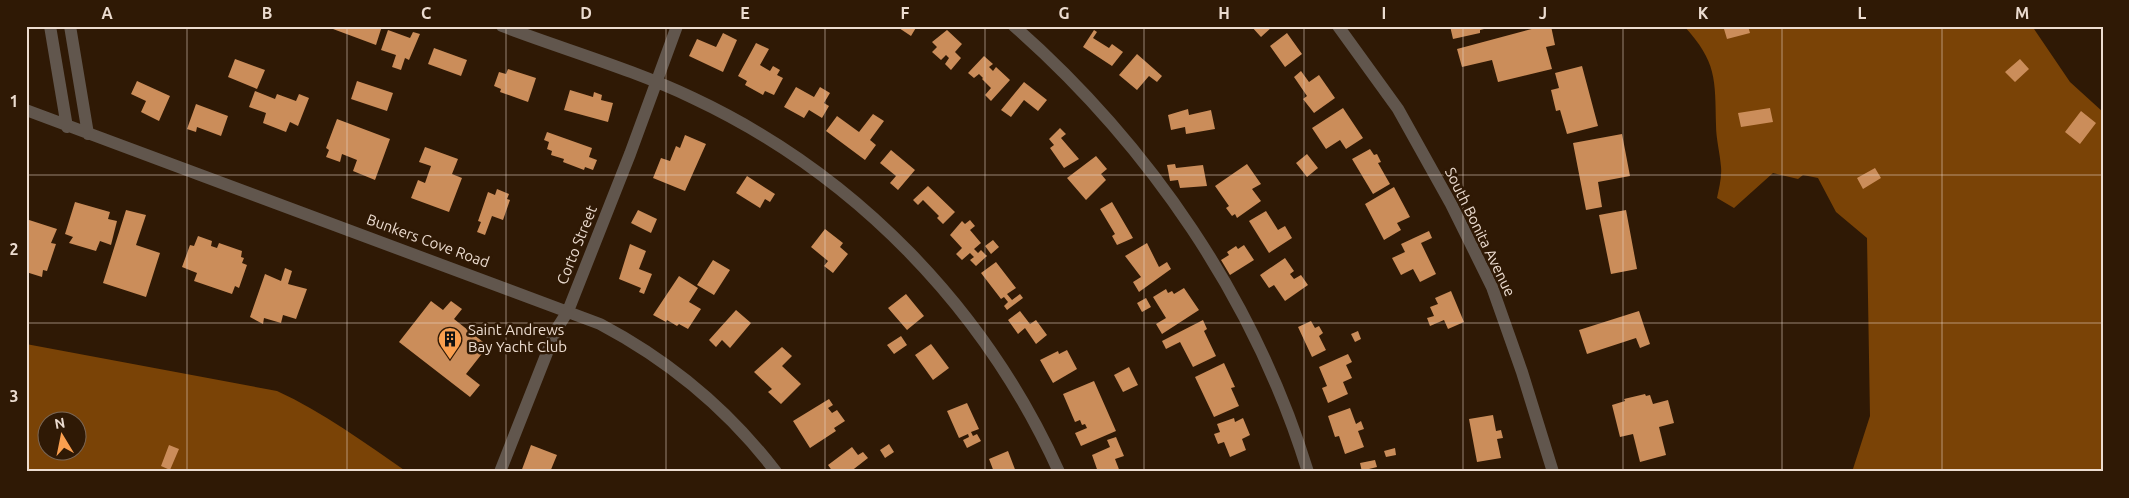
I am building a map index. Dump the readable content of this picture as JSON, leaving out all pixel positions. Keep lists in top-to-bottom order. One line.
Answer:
{"streets":{"street":["South Bonita Avenue","Bunkers Cove Road","Corto Street"]},"crossings":[["Bunkers Cove Road","Corto Street"]],"places":{"building":["Saint Andrews Bay Yacht Club"]},"north":"top","grid":{"columns":["A","B","C","D","E","F","G","H","I","J","K","L","M"],"rows":["1","2","3"]}}
